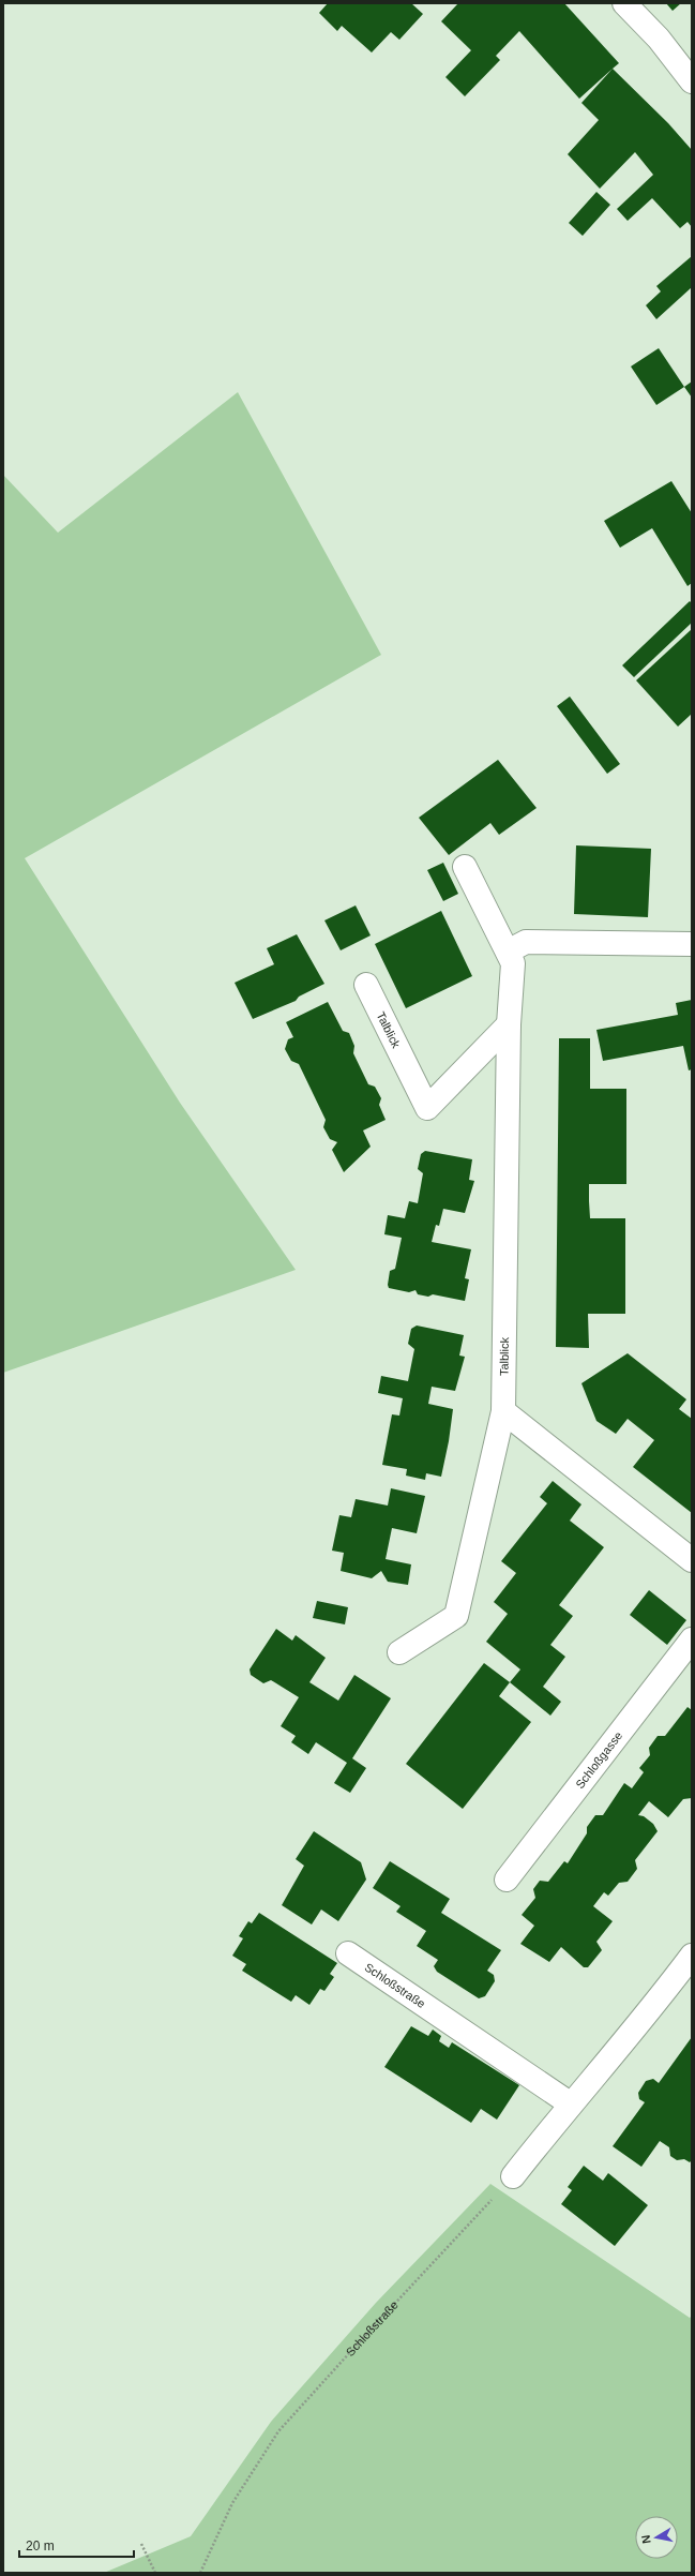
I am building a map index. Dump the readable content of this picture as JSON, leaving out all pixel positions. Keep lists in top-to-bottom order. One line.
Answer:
{"streets":{"street":["Talblick","Schloßgasse","Schloßstraße"]},"scale_bar":"20 m","north":"left"}
